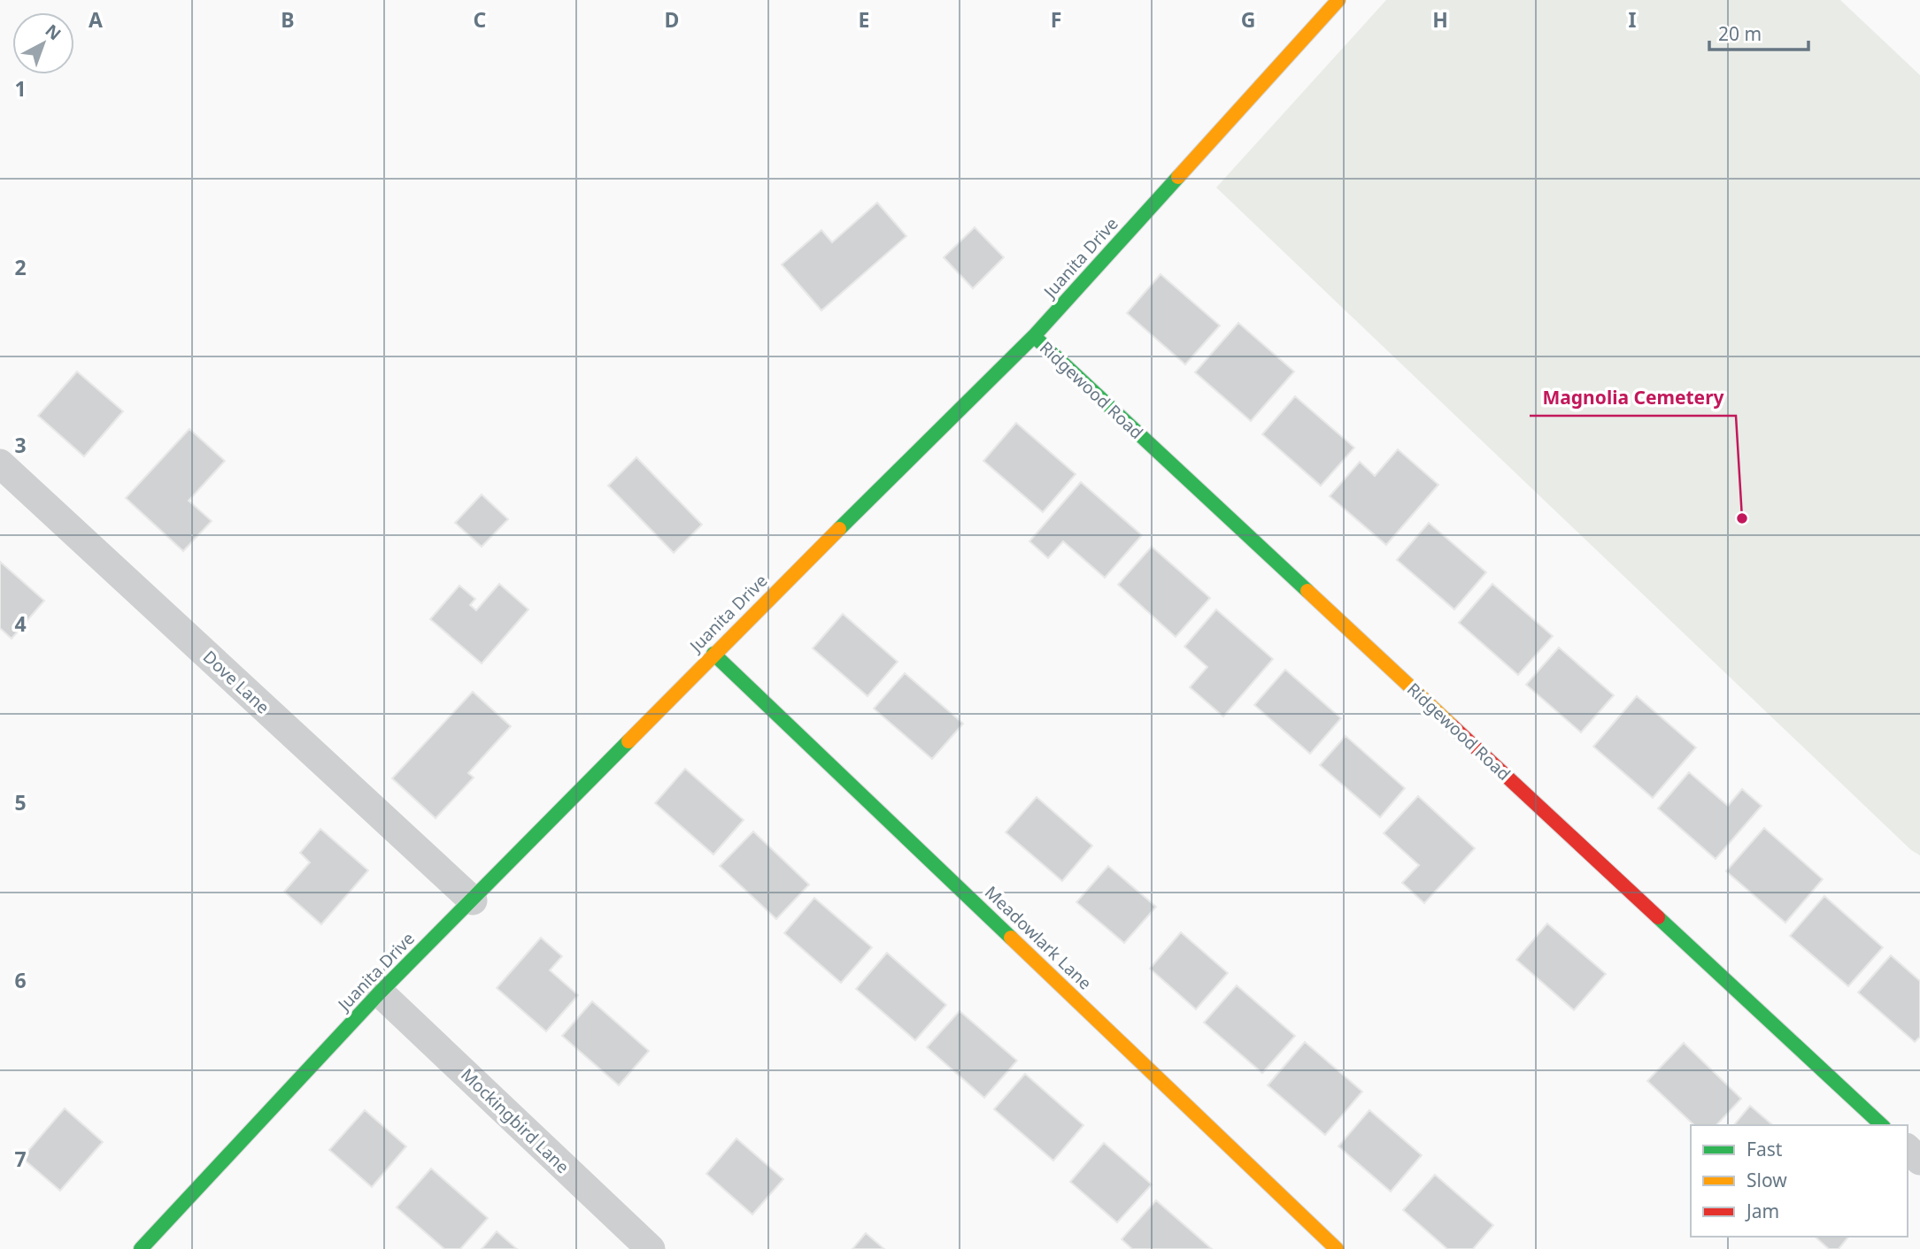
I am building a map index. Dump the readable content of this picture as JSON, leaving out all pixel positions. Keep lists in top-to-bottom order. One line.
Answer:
{"streets":{"street":["Juanita Drive","Ridgewood Road","Dove Lane","Meadowlark Lane","Mockingbird Lane"]},"crossings":[["Juanita Drive","Ridgewood Road"],["Juanita Drive","Dove Lane"],["Juanita Drive","Meadowlark Lane"],["Juanita Drive","Mockingbird Lane"]],"places":["Magnolia Cemetery"],"legend":["Fast","Slow","Jam"],"scale_bar":"20 m","north":"top right","grid":{"columns":["A","B","C","D","E","F","G","H","I"],"rows":["1","2","3","4","5","6","7"]}}
